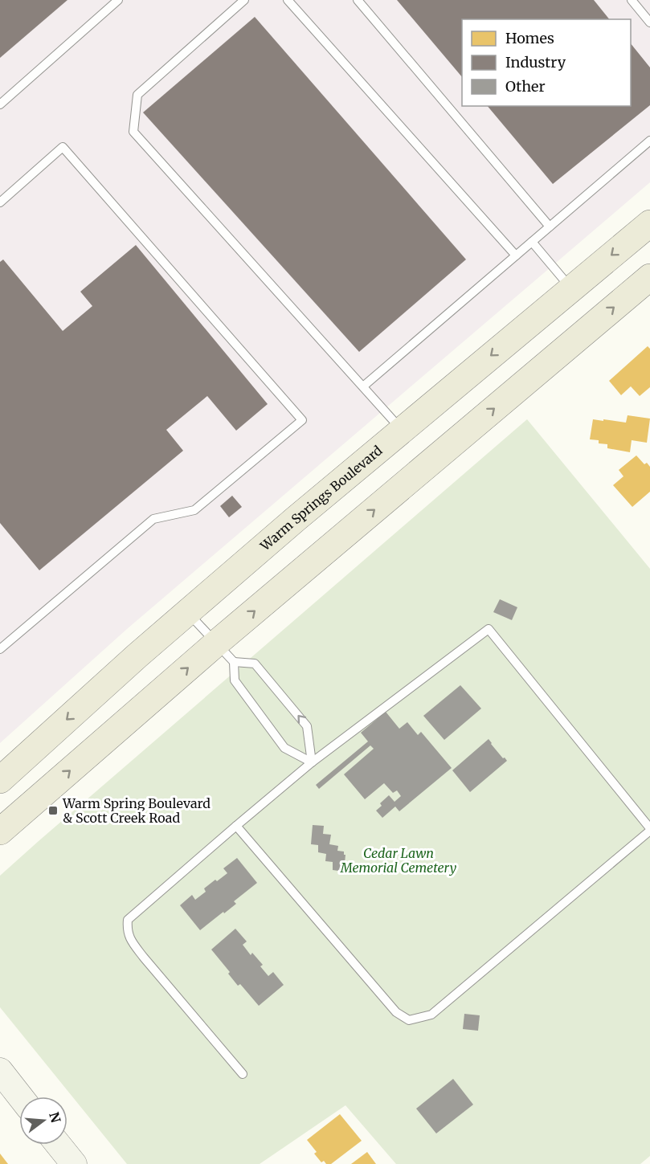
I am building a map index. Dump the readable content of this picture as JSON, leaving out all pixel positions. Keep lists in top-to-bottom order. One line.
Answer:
{"streets":{"main road":["Warm Springs Boulevard"]},"parks":["Cedar Lawn Memorial Cemetery"],"places":{"transit":["Warm Spring Boulevard & Scott Creek Road"]},"legend":["Homes","Industry","Other"],"north":"right"}
